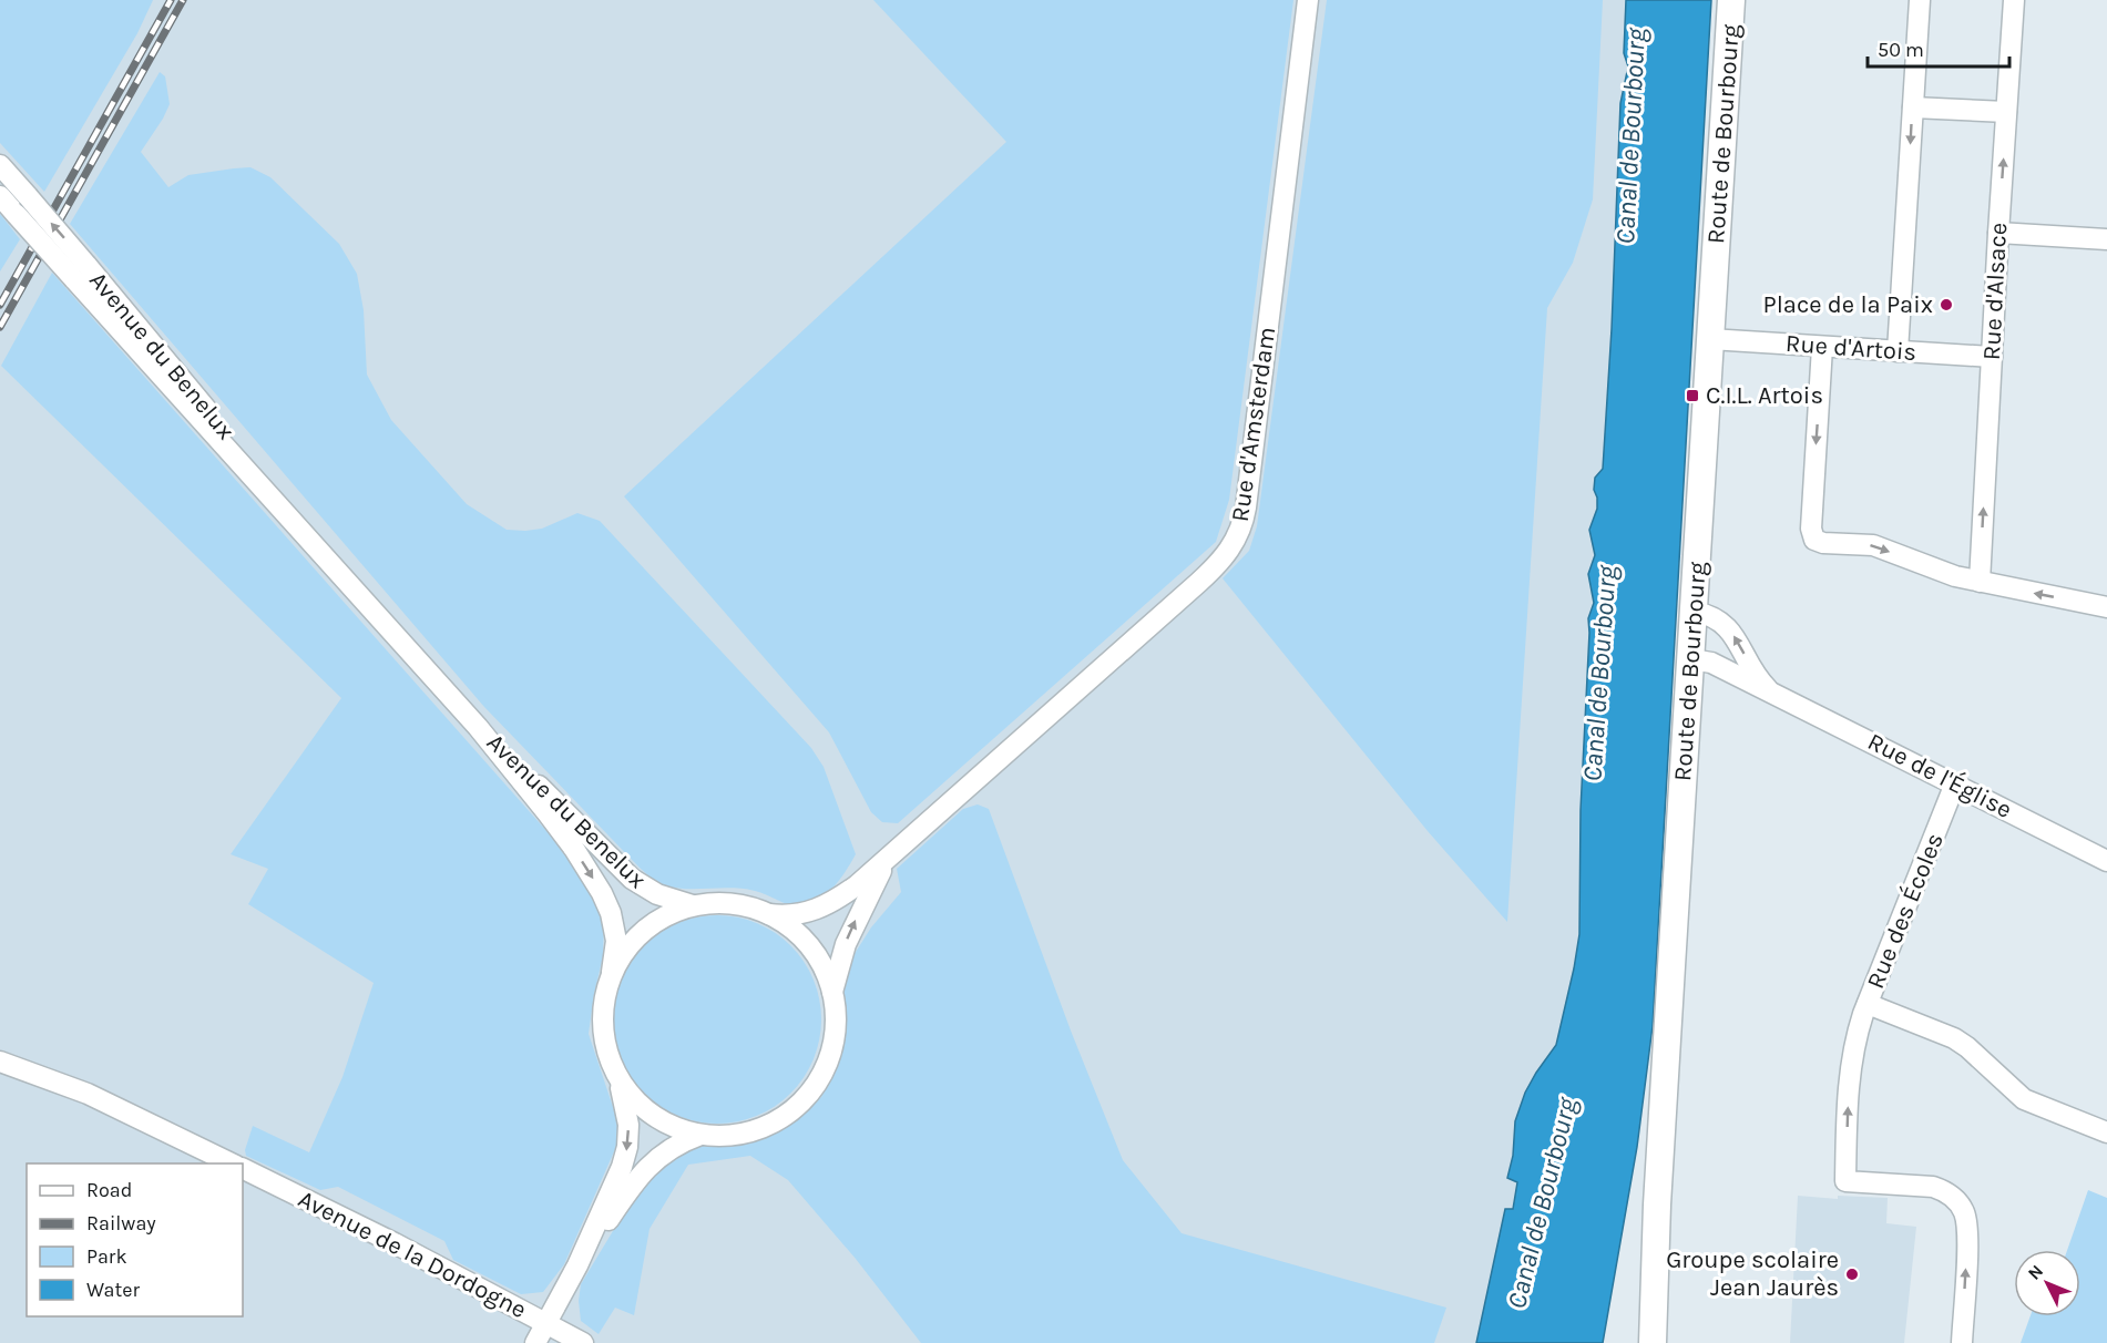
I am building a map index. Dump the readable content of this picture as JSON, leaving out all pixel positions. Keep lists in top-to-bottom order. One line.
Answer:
{"streets":{"main road":["Route de Bourbourg"],"street":["Rue d'Alsace","Rue d'Artois","Avenue du Benelux","Rue d'Amsterdam","Rue de l'Église","Rue des Écoles","Avenue de la Dordogne"]},"crossings":[["Route de Bourbourg","Rue d'Artois"],["Route de Bourbourg","Rue de l'Église"],["Rue d'Alsace","Rue d'Artois"],["Avenue du Benelux","Rue d'Amsterdam"],["Rue de l'Église","Rue des Écoles"]],"water":["Canal de Bourbourg"],"places":{"other":["Place de la Paix","Groupe scolaire Jean Jaurès"],"transit":["C.I.L. Artois"]},"legend":["Road","Railway","Park","Water"],"scale_bar":"50 m","north":"top left"}
